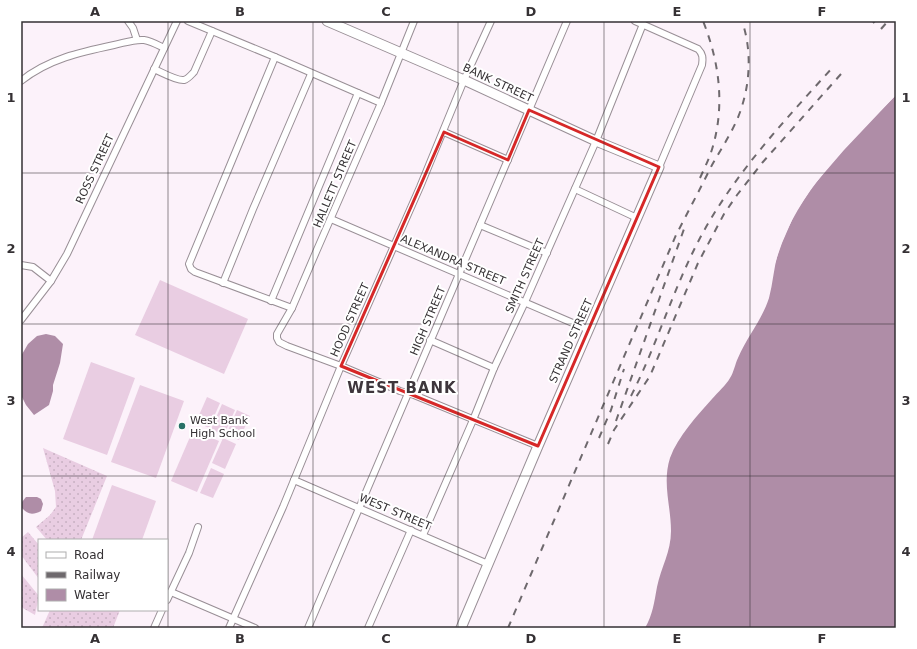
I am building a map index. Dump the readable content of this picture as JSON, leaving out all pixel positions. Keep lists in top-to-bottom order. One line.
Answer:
{"streets":{"street":["BANK STREET","ROSS STREET","HALLETT STREET","ALEXANDRA STREET","SMITH STREET","HOOD STREET","HIGH STREET","STRAND STREET","WEST STREET"]},"crossings":[["BANK STREET","HALLETT STREET"],["BANK STREET","SMITH STREET"],["BANK STREET","HOOD STREET"],["BANK STREET","HIGH STREET"],["BANK STREET","STRAND STREET"],["HALLETT STREET","ALEXANDRA STREET"],["HALLETT STREET","HOOD STREET"],["ALEXANDRA STREET","SMITH STREET"],["ALEXANDRA STREET","HOOD STREET"],["ALEXANDRA STREET","HIGH STREET"],["ALEXANDRA STREET","STRAND STREET"],["SMITH STREET","STRAND STREET"],["SMITH STREET","WEST STREET"],["HOOD STREET","WEST STREET"],["HIGH STREET","WEST STREET"],["STRAND STREET","WEST STREET"]],"districts":["WEST BANK"],"places":["West Bank High School"],"legend":["Road","Railway","Water"],"grid":{"columns":["A","B","C","D","E","F"],"rows":["1","2","3","4"]}}
